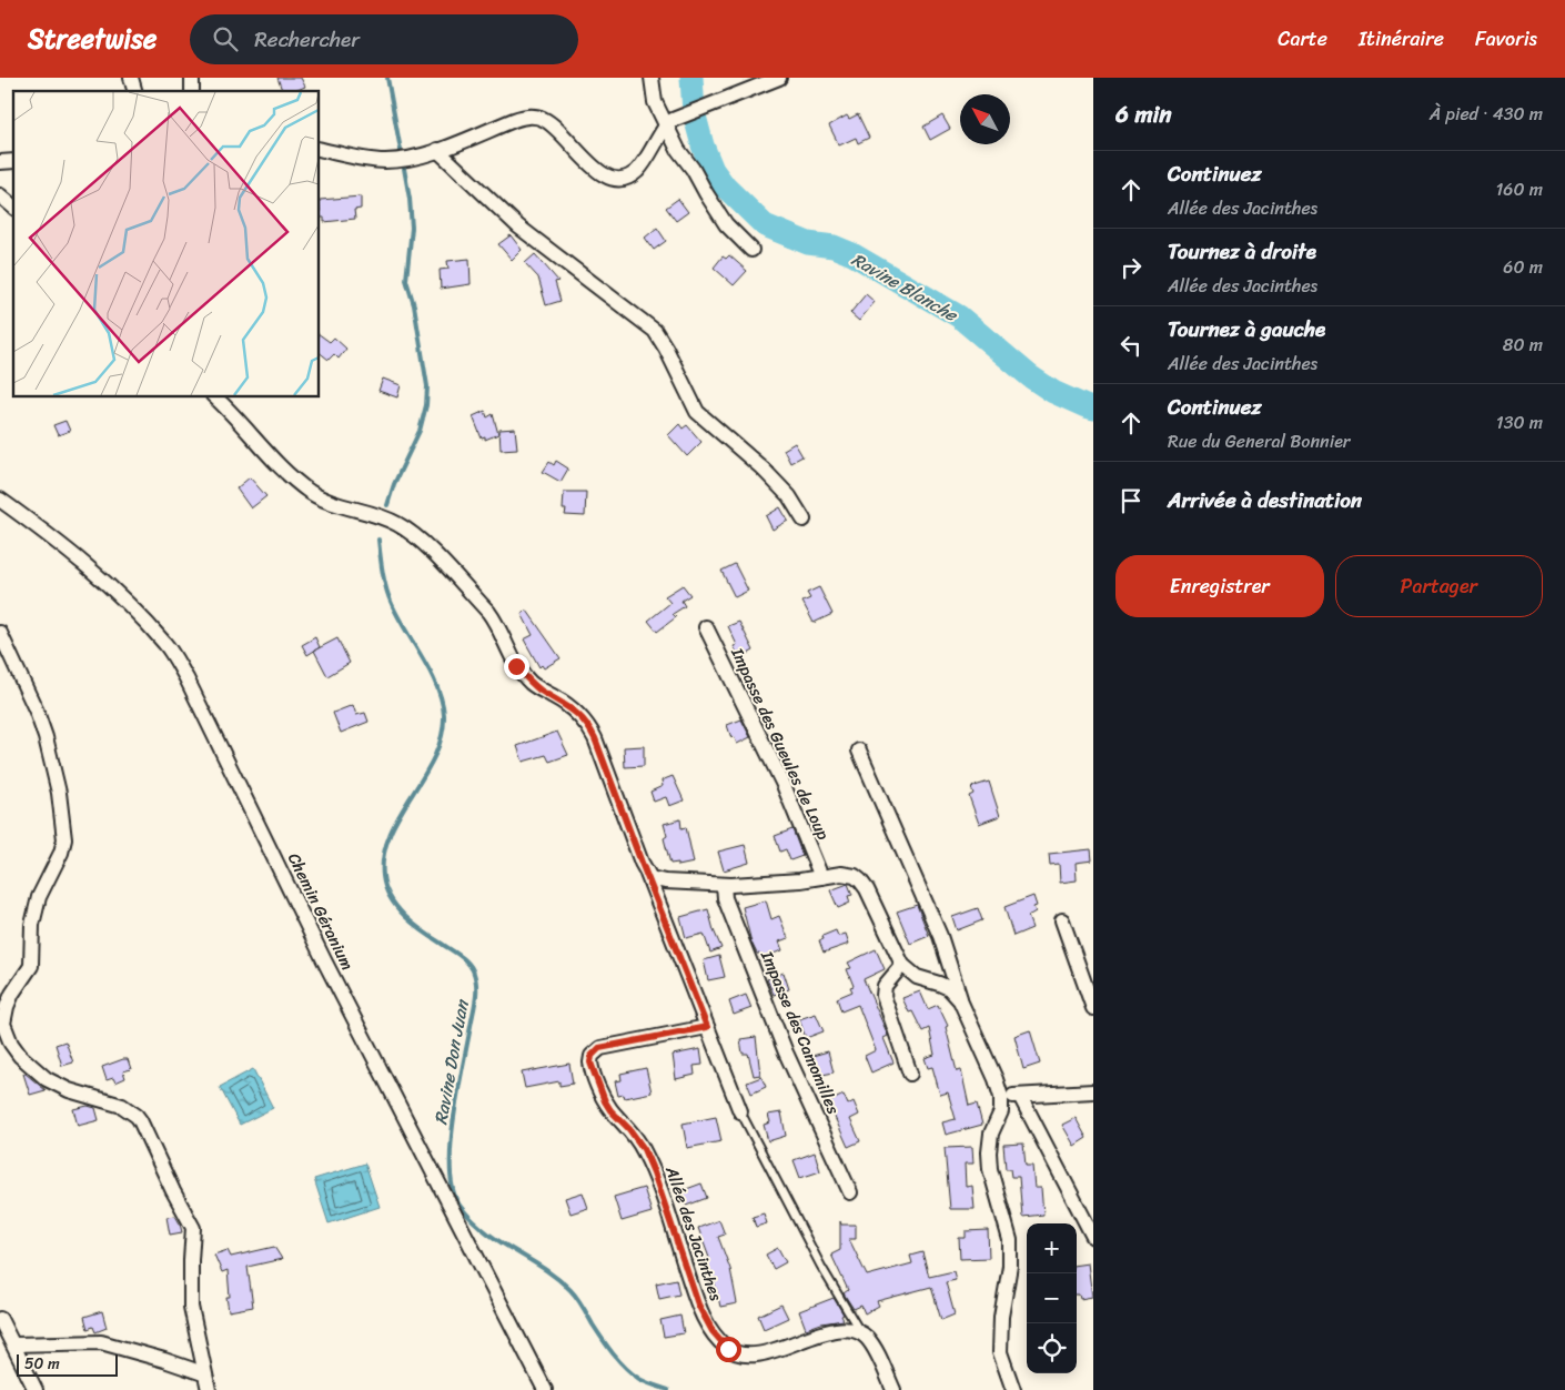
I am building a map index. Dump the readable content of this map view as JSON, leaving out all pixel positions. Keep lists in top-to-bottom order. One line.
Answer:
{"streets":{"street":["Impasse des Gueules de Loup","Chemin Géranium","Impasse des Camomilles","Allée des Jacinthes"]},"water":["Ravine Blanche","Ravine Don Juan"],"scale_bar":"50 m","north":"top left","page":{"header":"Streetwise","search":"Rechercher","nav":["Carte","Itinéraire","Favoris"],"heading":["6 min","À pied · 430 m"],"list":[["Continuez","Allée des Jacinthes","160 m"],["Tournez à droite","Allée des Jacinthes","60 m"],["Tournez à gauche","Allée des Jacinthes","80 m"],["Continuez","Rue du General Bonnier","130 m"],"Arrivée à destination"],"buttons":["Enregistrer","Partager"],"map_buttons":["+","−"],"scale":"50 m"}}
